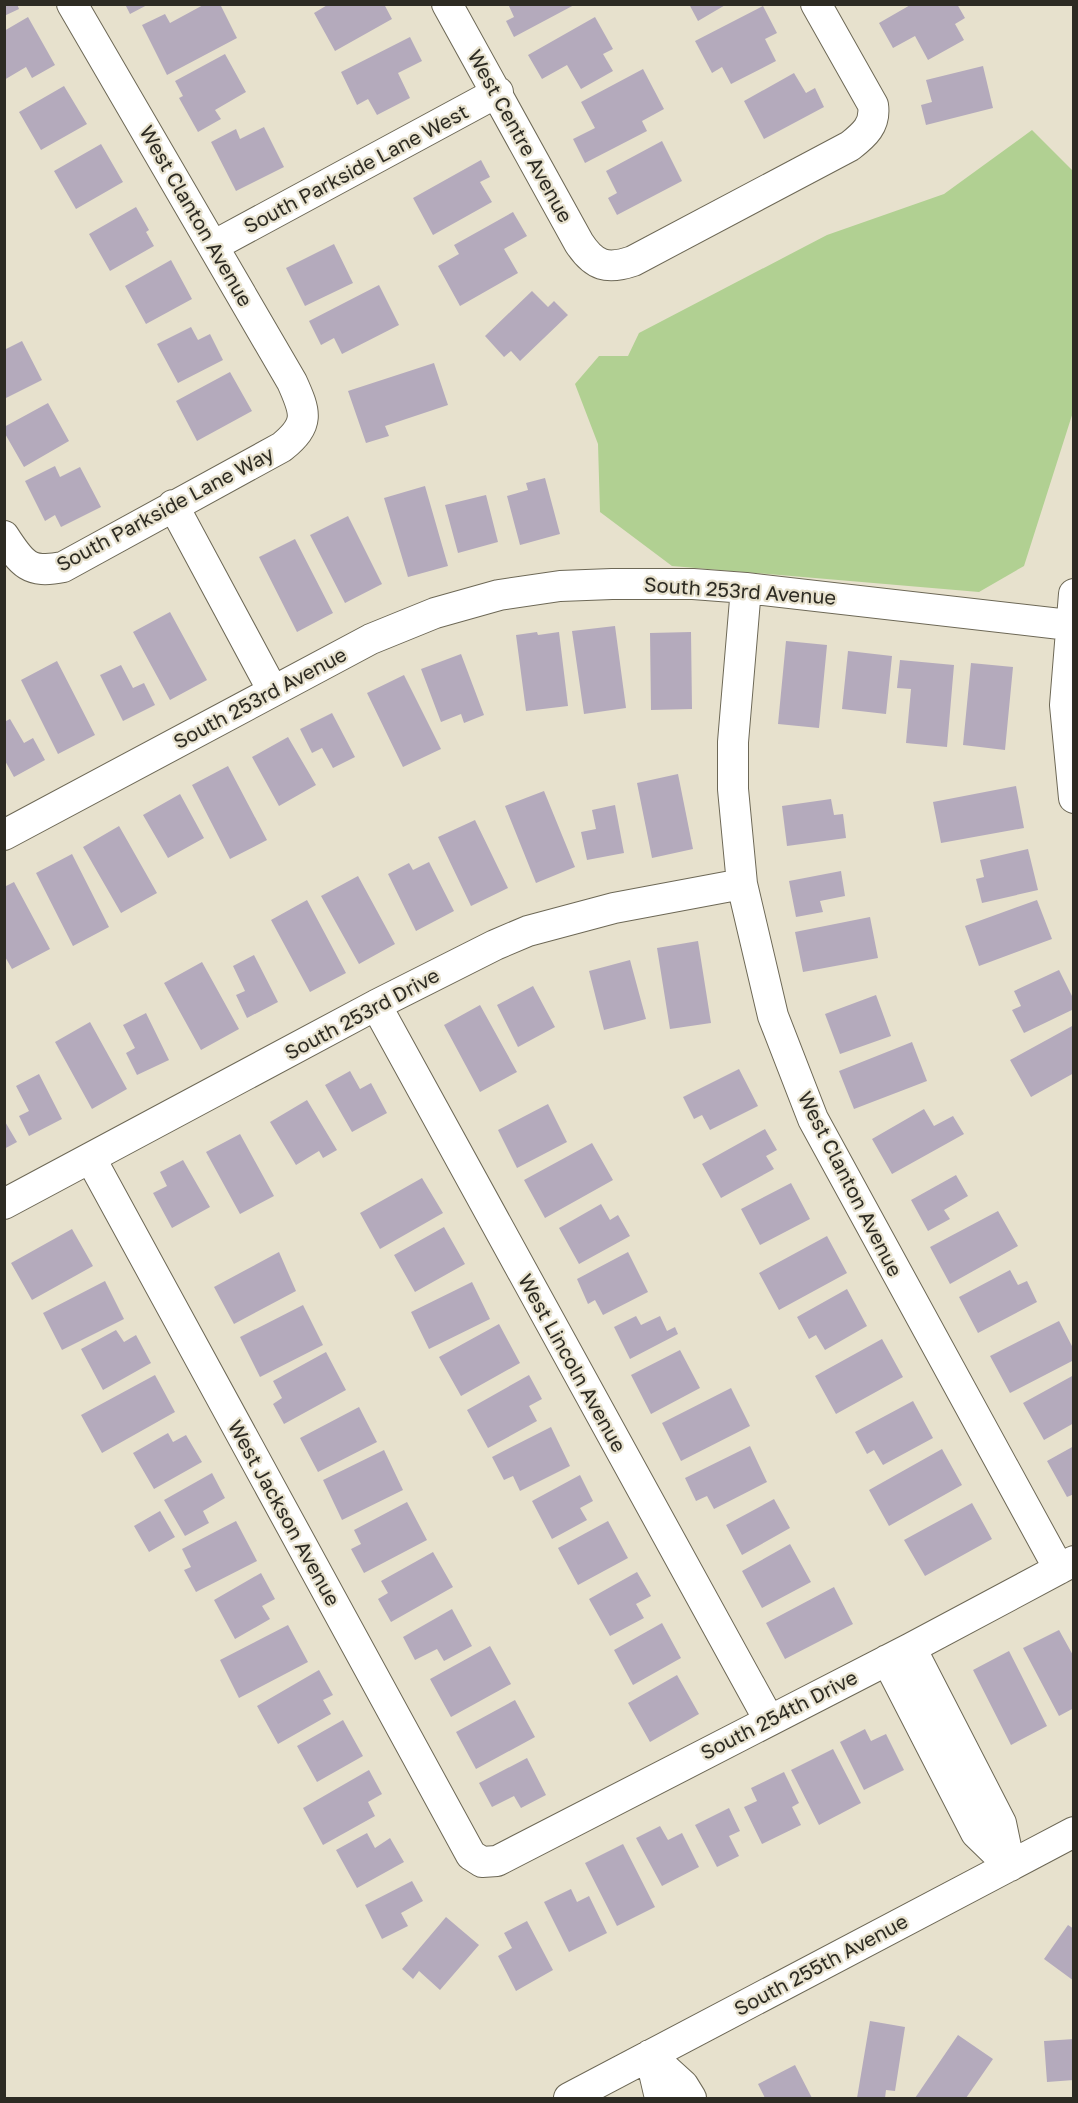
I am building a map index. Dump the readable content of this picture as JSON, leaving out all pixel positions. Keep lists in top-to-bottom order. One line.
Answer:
{"streets":{"street":["West Centre Avenue","South Parkside Lane West","West Clanton Avenue","South Parkside Lane Way","South 253rd Avenue","South 253rd Drive","West Lincoln Avenue","West Jackson Avenue","South 254th Drive","South 255th Avenue"]},"crossings":[["West Centre Avenue","South Parkside Lane West"],["South Parkside Lane West","West Clanton Avenue"],["West Clanton Avenue","South Parkside Lane Way"],["West Clanton Avenue","South 253rd Avenue"],["West Clanton Avenue","South 253rd Drive"],["West Clanton Avenue","South 254th Drive"],["South 253rd Drive","West Lincoln Avenue"],["South 253rd Drive","West Jackson Avenue"],["West Lincoln Avenue","South 254th Drive"],["West Jackson Avenue","South 254th Drive"]]}
